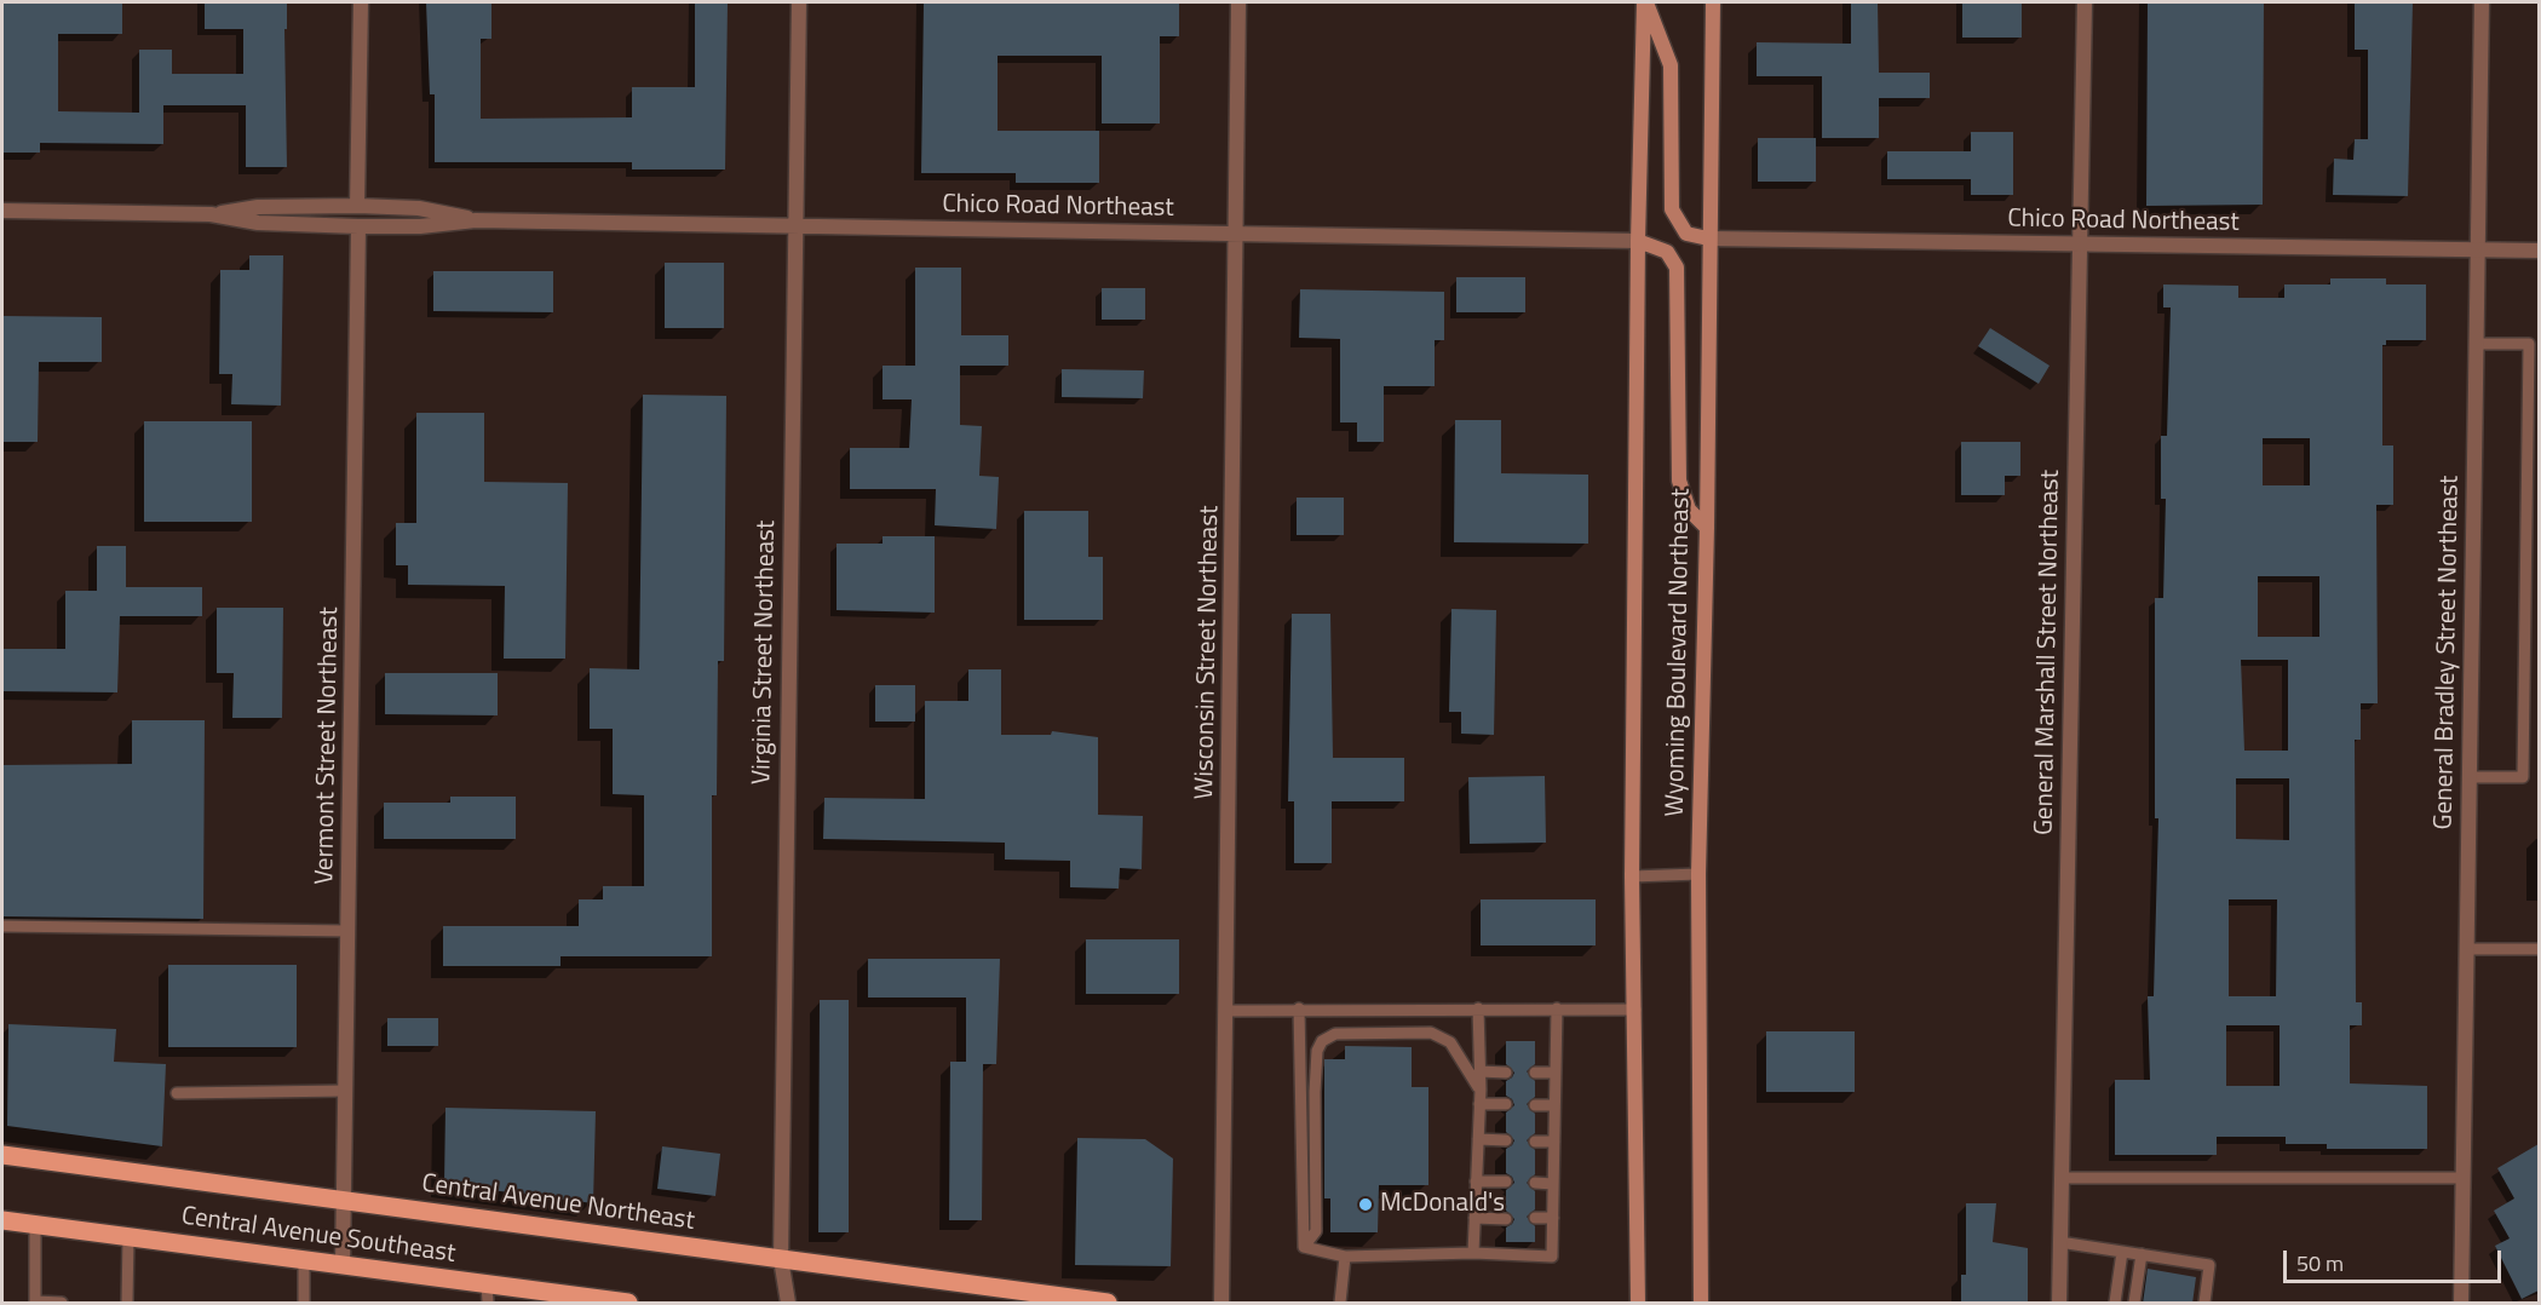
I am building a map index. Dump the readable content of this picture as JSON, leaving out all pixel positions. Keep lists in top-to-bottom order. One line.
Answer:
{"streets":{"main road":["Wyoming Boulevard Northeast","Central Avenue Northeast","Central Avenue Southeast"],"street":["Chico Road Northeast","Virginia Street Northeast","Wisconsin Street Northeast","General Marshall Street Northeast","General Bradley Street Northeast","Vermont Street Northeast"]},"crossings":[["Chico Road Northeast","Virginia Street Northeast"],["Chico Road Northeast","Wisconsin Street Northeast"],["Chico Road Northeast","Wyoming Boulevard Northeast"],["Chico Road Northeast","General Marshall Street Northeast"],["Chico Road Northeast","General Bradley Street Northeast"],["Chico Road Northeast","Vermont Street Northeast"],["Virginia Street Northeast","Central Avenue Northeast"],["Vermont Street Northeast","Central Avenue Northeast"],["Vermont Street Northeast","Central Avenue Southeast"]],"places":["McDonald's"],"scale_bar":"50 m"}
